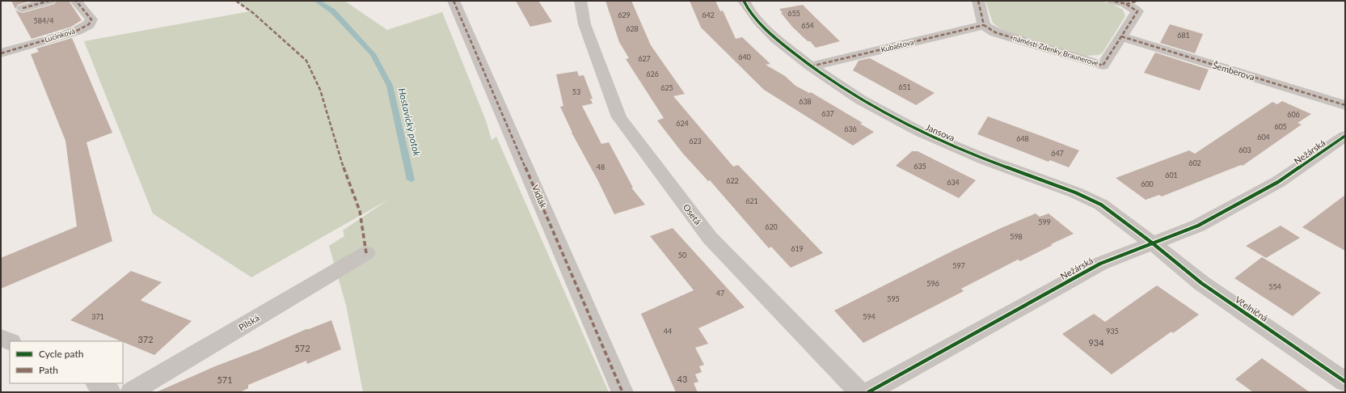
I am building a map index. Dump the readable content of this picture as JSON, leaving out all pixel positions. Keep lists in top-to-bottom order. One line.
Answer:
{"streets":{"street":["Lucinková","Kubaštova","náměstí Zdenky Braunerové","Šemberova","Jansova","Nežárská","Vidlák","Osetá","Včelničná","Pilská"]},"crossings":[["Kubaštova","náměstí Zdenky Braunerové"],["Kubaštova","Jansova"],["náměstí Zdenky Braunerové","Šemberova"],["Jansova","Nežárská"],["Jansova","Včelničná"],["Nežárská","Včelničná"]],"water":["Hostavický potok"],"house_numbers":["655","629","642","584/4","654","628","681","640","627","626","651","625","53","638","637","606","624","605","636","604","648","623","603","647","602","635","48","601","622","634","600","621","599","620","598","619","50","597","596","554","47","595","371","594","44","935","372","934","572","43","571"],"legend":["Cycle path","Path"]}
